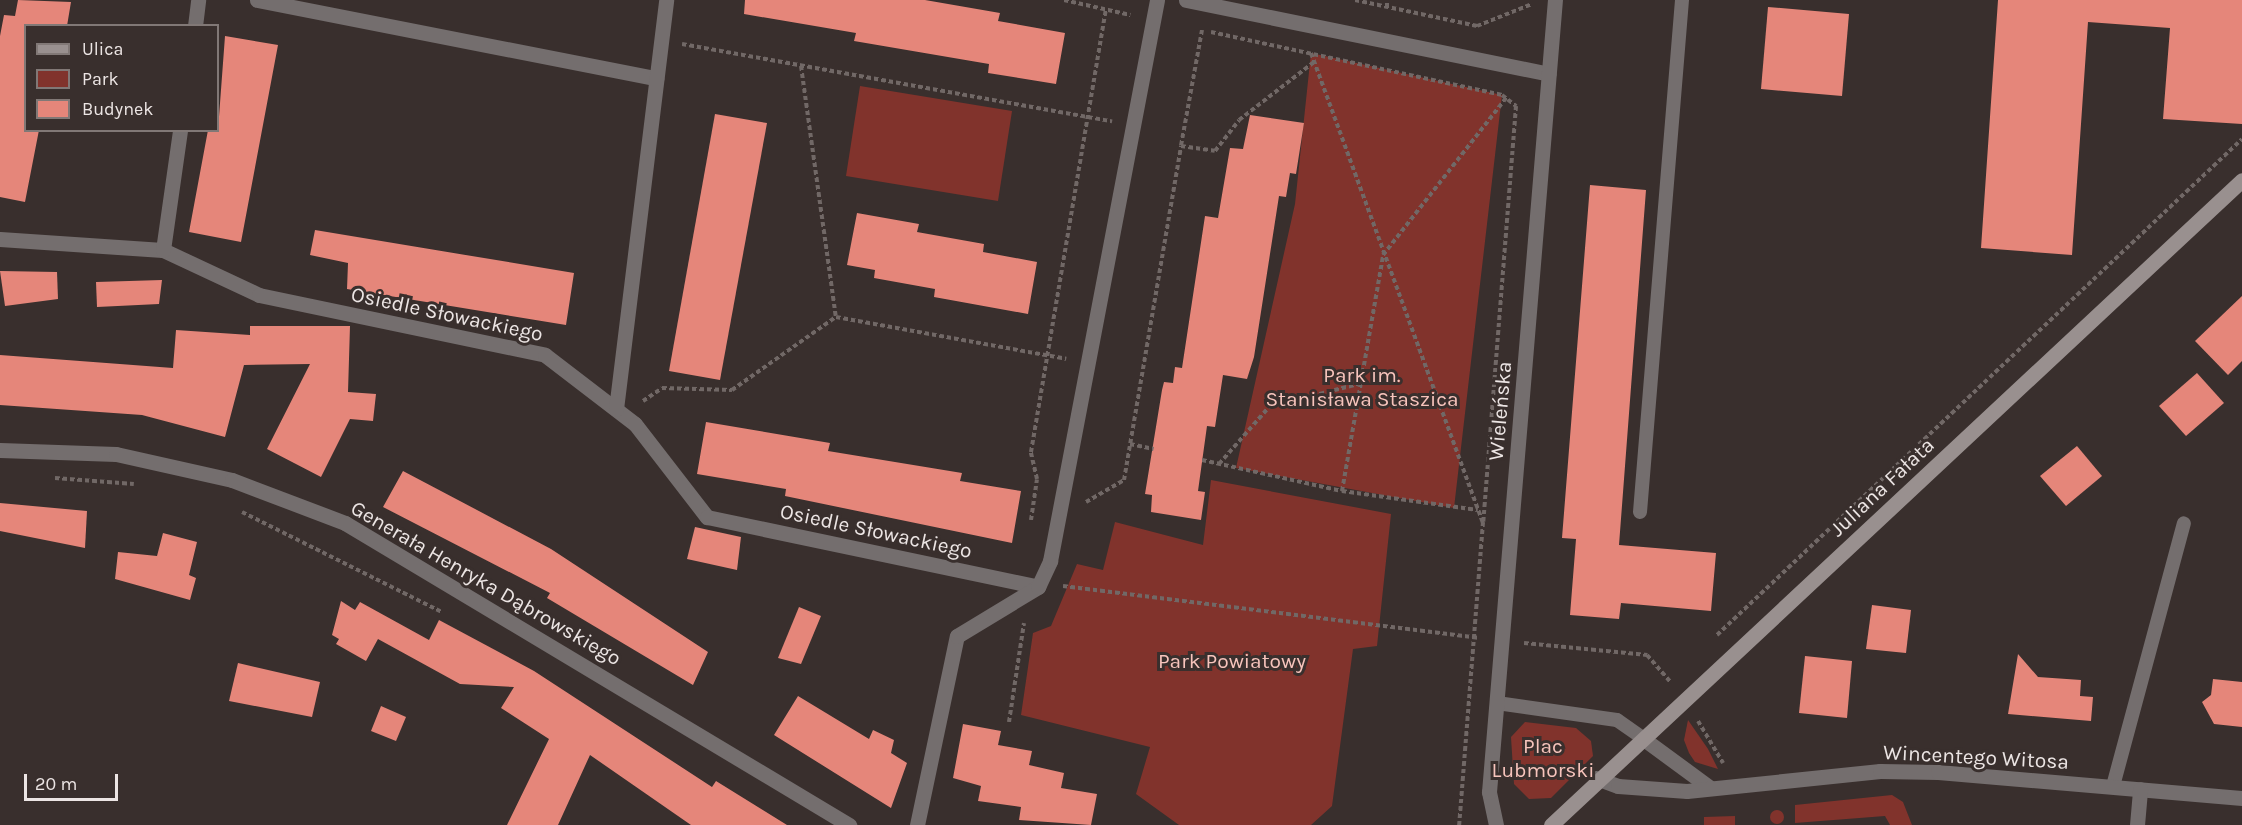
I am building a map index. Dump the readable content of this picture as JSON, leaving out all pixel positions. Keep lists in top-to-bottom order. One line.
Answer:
{"streets":{"main road":["Juliana Fałata"],"street":["Osiedle Słowackiego","Wieleńska","Generała Henryka Dąbrowskiego","Wincentego Witosa"]},"crossings":[["Juliana Fałata","Wincentego Witosa"]],"parks":["Park im. Stanisława Staszica","Park Powiatowy","Plac Lubmorski"],"legend":["Ulica","Park","Budynek"],"scale_bar":"20 m"}
